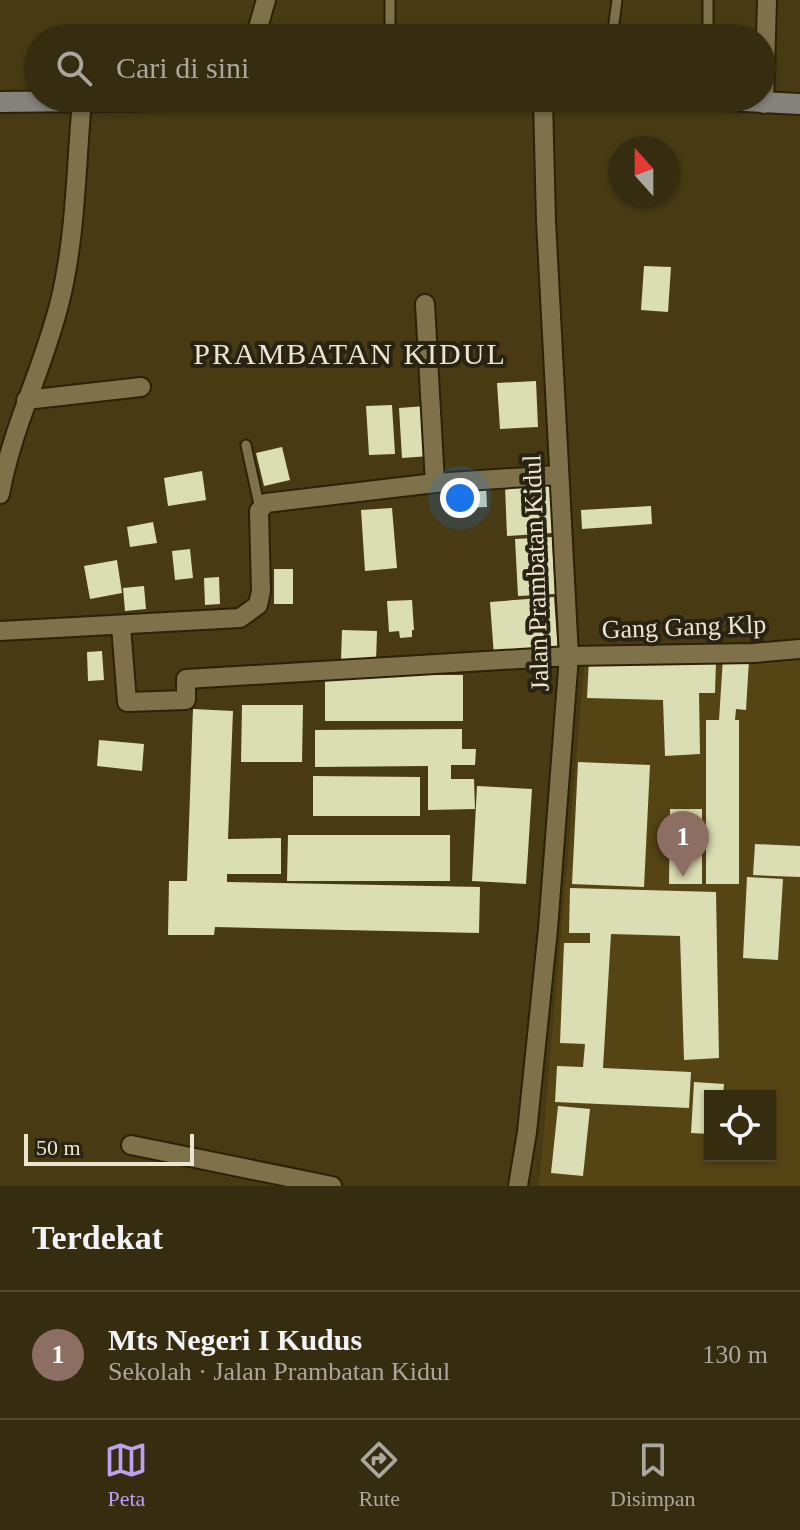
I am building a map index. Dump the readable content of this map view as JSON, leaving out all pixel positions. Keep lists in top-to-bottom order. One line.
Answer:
{"streets":{"street":["Jalan Prambatan Kidul","Gang Gang Klp"]},"crossings":[["Jalan Prambatan Kidul","Gang Gang Klp"]],"districts":["PRAMBATAN KIDUL"],"scale_bar":"50 m","north":"top","page":{"search":"Cari di sini","pins":"1","scale":"50 m","heading":"Terdekat","list":[{"mark":"1","name":"Mts Negeri I Kudus","note":"Sekolah · Jalan Prambatan Kidul","value":"130 m"}],"nav":["Peta","Rute","Disimpan"]}}
